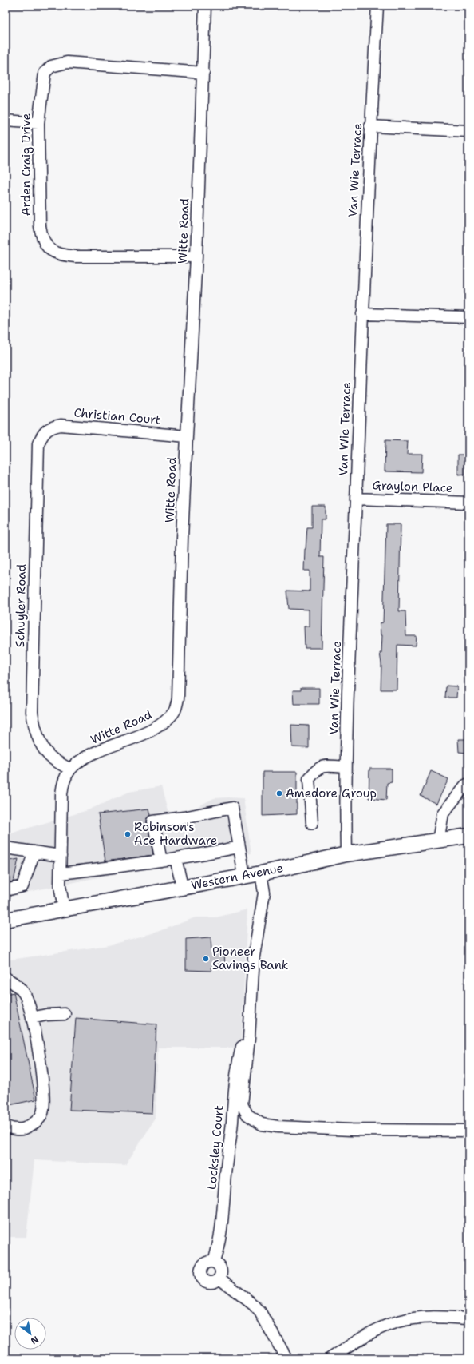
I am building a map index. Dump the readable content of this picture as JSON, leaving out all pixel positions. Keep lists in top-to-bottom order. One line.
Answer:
{"streets":{"main road":["Western Avenue"],"street":["Arden Craig Drive","Van Wie Terrace","Witte Road","Christian Court","Graylon Place","Schuyler Road","Locksley Court"]},"crossings":[["Arden Craig Drive","Witte Road"],["Van Wie Terrace","Graylon Place"],["Van Wie Terrace","Western Avenue"],["Witte Road","Christian Court"],["Witte Road","Schuyler Road"],["Witte Road","Western Avenue"],["Christian Court","Schuyler Road"]],"places":["Amedore Group","Robinson's Ace Hardware","Pioneer Savings Bank"],"north":"bottom right"}
